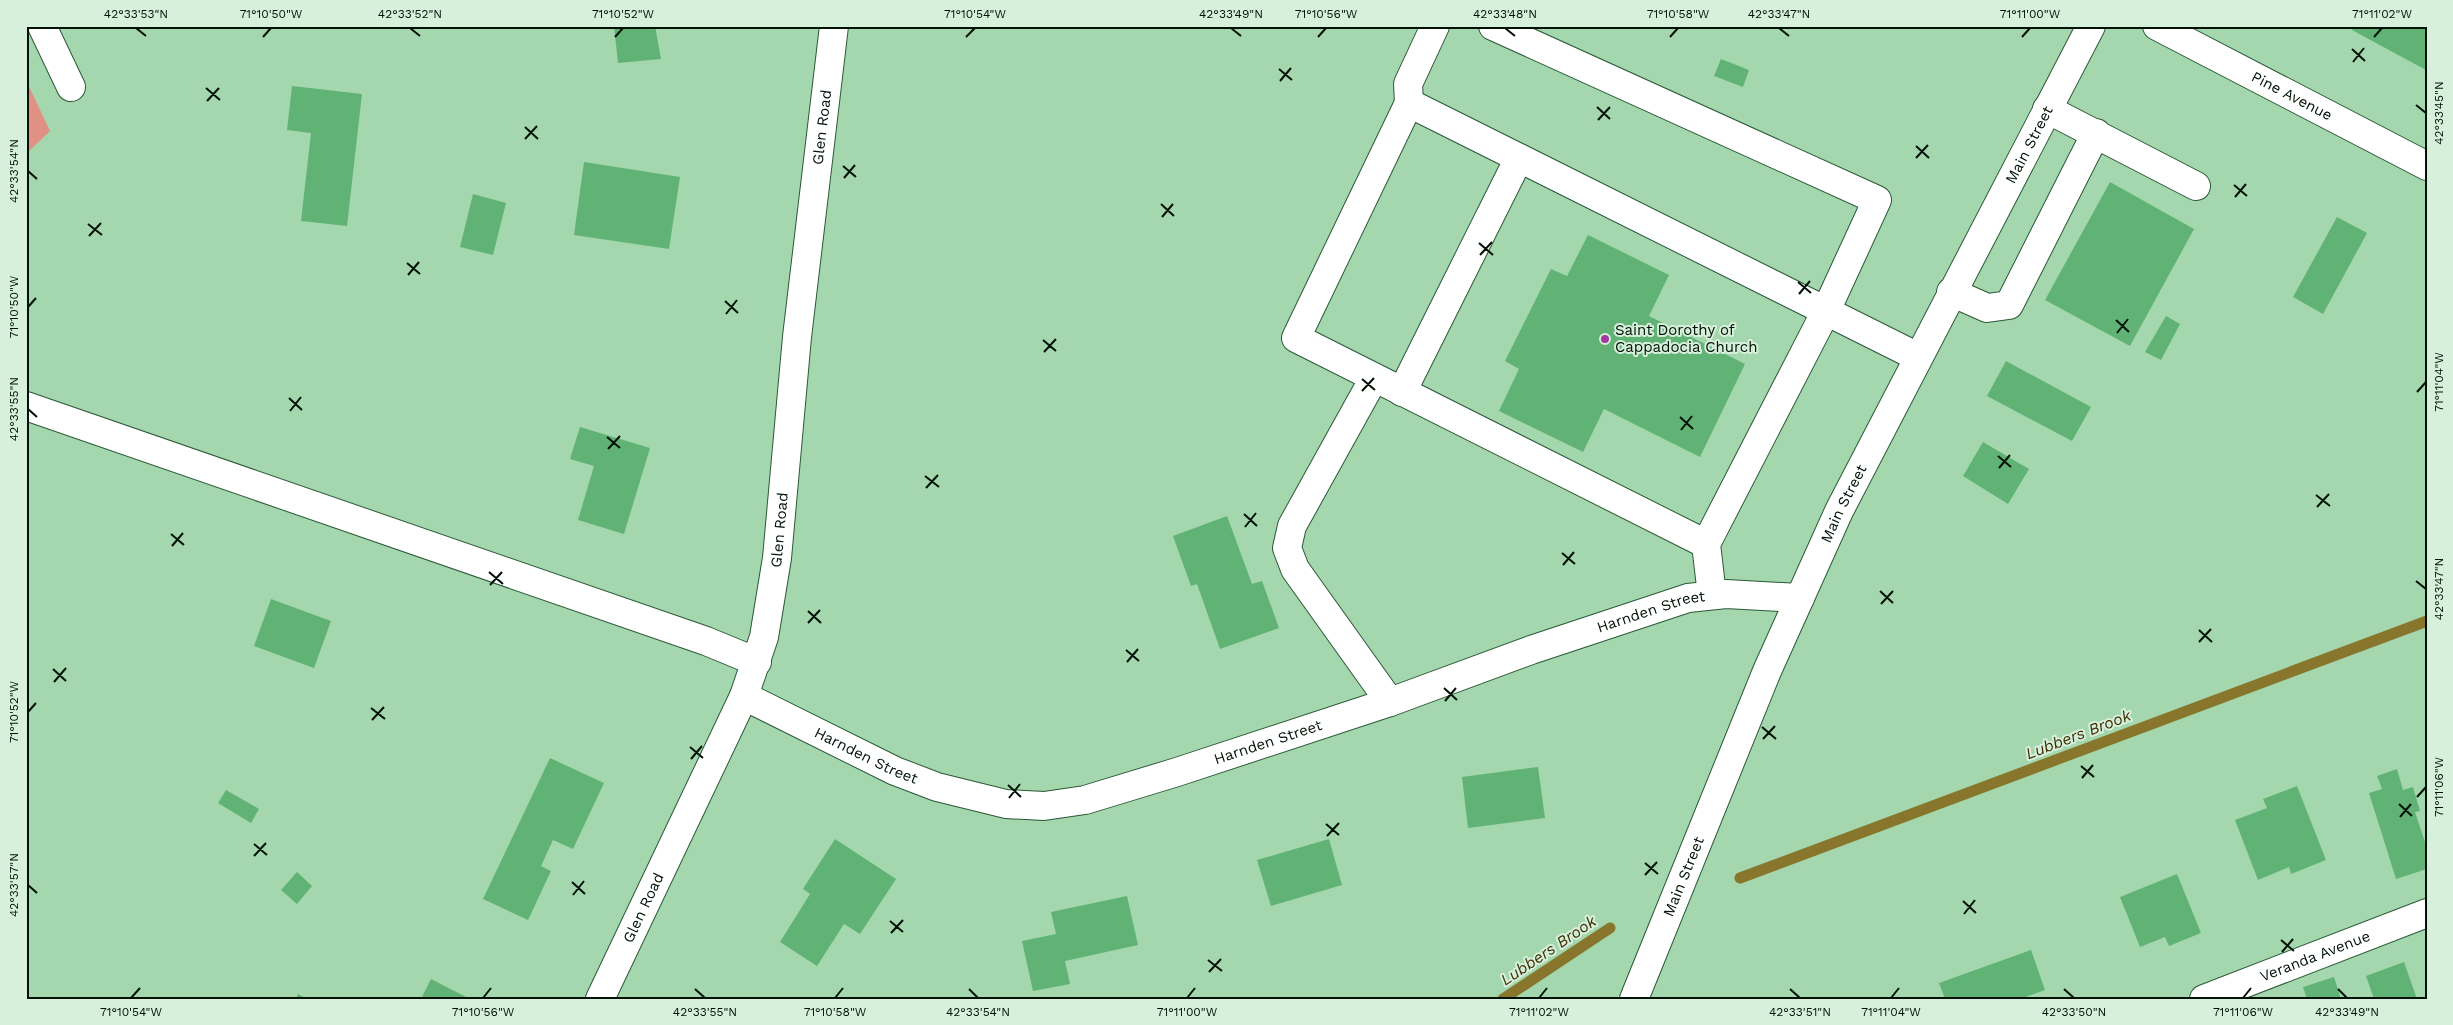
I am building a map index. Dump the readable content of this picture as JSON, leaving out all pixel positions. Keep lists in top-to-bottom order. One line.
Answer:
{"streets":{"street":["Pine Avenue","Glen Road","Main Street","Harnden Street","Veranda Avenue"]},"crossings":[["Glen Road","Harnden Street"],["Main Street","Harnden Street"]],"water":["Lubbers Brook"],"places":["Saint Dorothy of Cappadocia Church"],"coordinates":["42°33'53\"N","71°10'50\"W","42°33'52\"N","71°10'52\"W","71°10'54\"W","42°33'49\"N","71°10'56\"W","42°33'48\"N","71°10'58\"W","42°33'47\"N","71°11'00\"W","71°11'02\"W","42°33'45\"N","42°33'54\"N","71°11'04\"W","42°33'55\"N","71°11'06\"W","42°33'57\"N","42°33'51\"N","42°33'50\"N"]}
